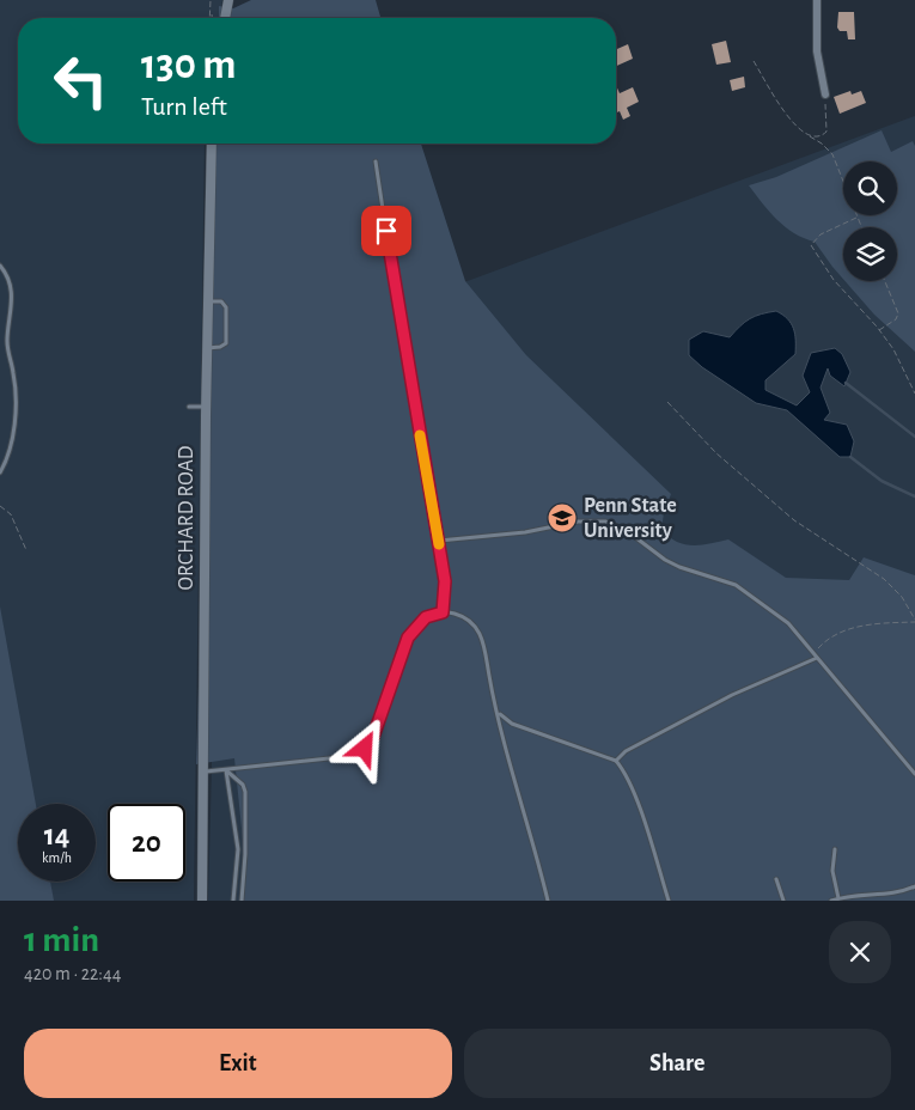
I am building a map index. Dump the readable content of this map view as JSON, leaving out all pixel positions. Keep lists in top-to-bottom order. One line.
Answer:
{"streets":{"street":["ORCHARD ROAD"]},"places":{"school or university":["Penn State University"]},"page":{"turn":["130 m","Turn left"],"speed":"14 km/h","limit":"20","heading":["1 min","420 m · 22:44"],"buttons":["Exit","Share"]}}
